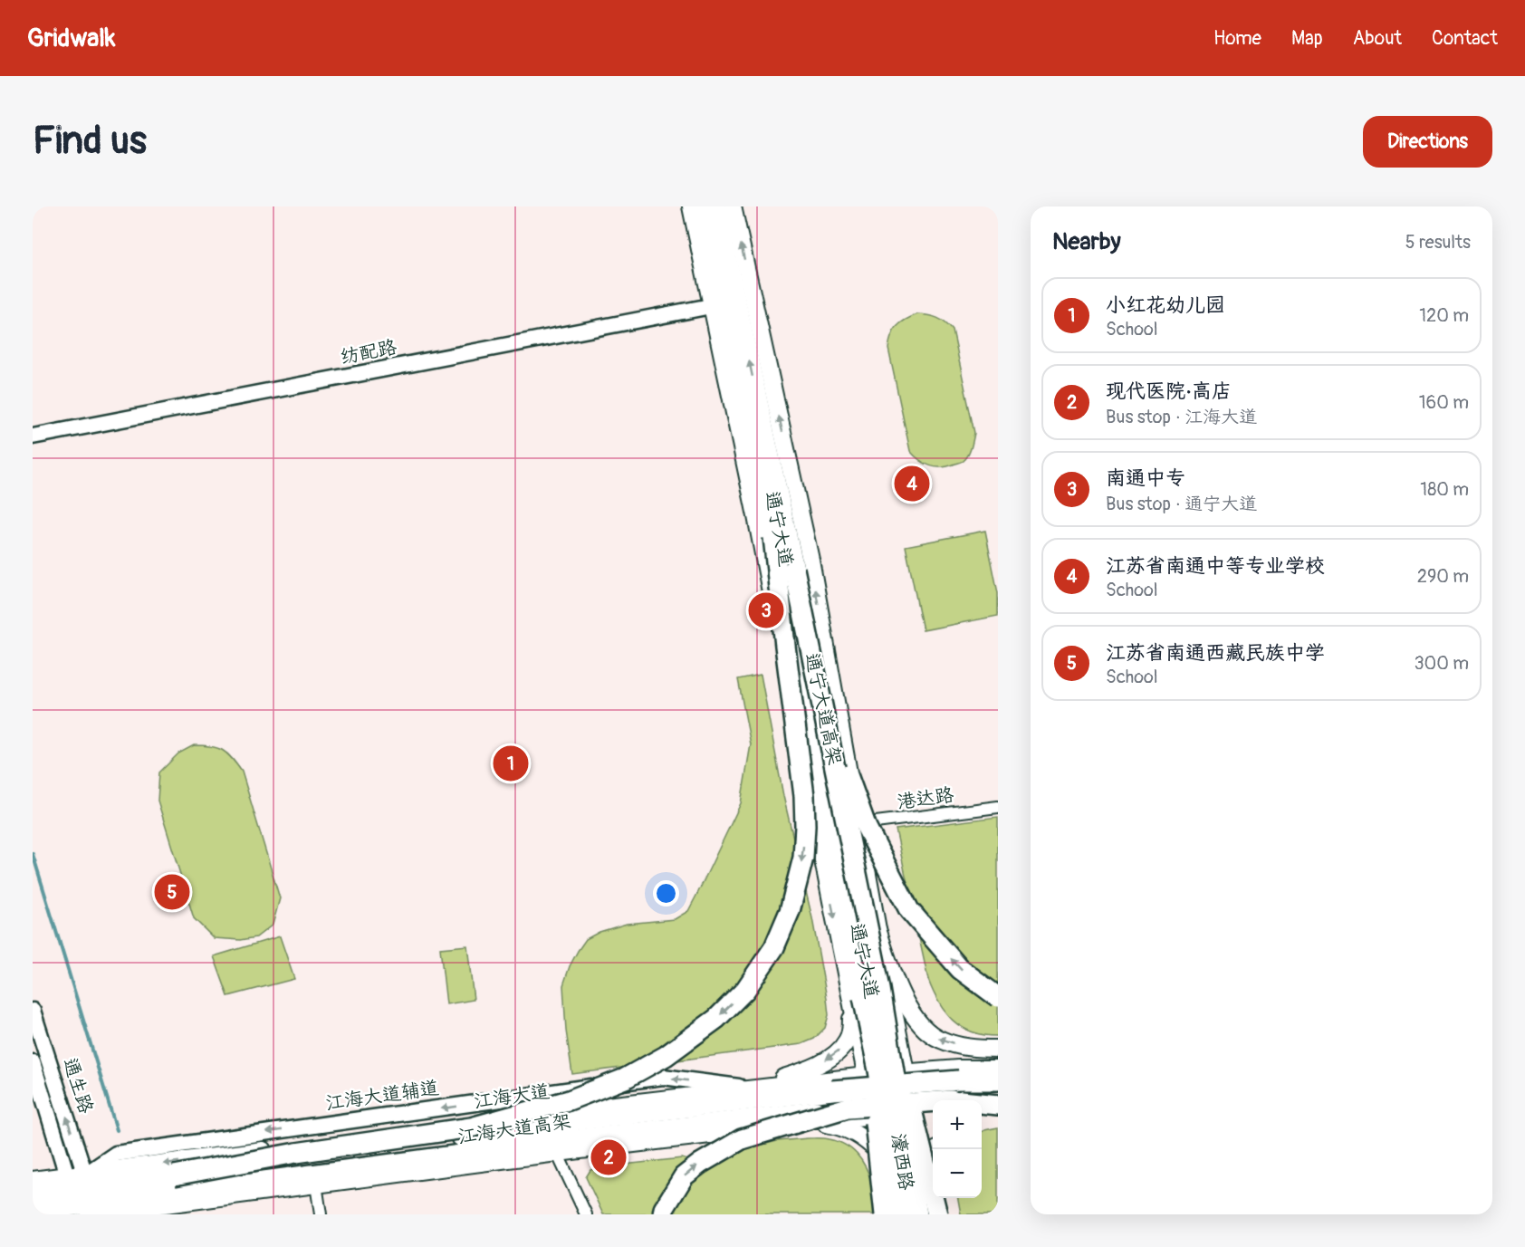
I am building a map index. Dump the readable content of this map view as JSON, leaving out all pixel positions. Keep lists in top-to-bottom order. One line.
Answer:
{"streets":{"highway":["通宁大道高架","江海大道高架"],"main road":["通宁大道","江海大道"],"street":["纺配路","港达路","通生路","江海大道辅道","濠西路"]},"crossings":[["纺配路","通宁大道"],["通宁大道","通宁大道高架"],["通宁大道","港达路"],["通宁大道","江海大道"],["通宁大道","濠西路"],["通宁大道高架","濠西路"],["通生路","江海大道辅道"],["通生路","江海大道"],["江海大道辅道","江海大道"]],"one_way":["江海大道辅道"],"page":{"header":"Gridwalk","nav":["Home","Map","About","Contact"],"buttons":"Directions","title":"Find us","heading":["Nearby","5 results"],"list":[{"mark":"1","name":"小红花幼儿园","note":"School","value":"120 m"},{"mark":"2","name":"现代医院·高店","note":"Bus stop · 江海大道","value":"160 m"},{"mark":"3","name":"南通中专","note":"Bus stop · 通宁大道","value":"180 m"},{"mark":"4","name":"江苏省南通中等专业学校","note":"School","value":"290 m"},{"mark":"5","name":"江苏省南通西藏民族中学","note":"School","value":"300 m"}],"pins":["4","3","1","5","2"],"map_buttons":["+","−"]}}
